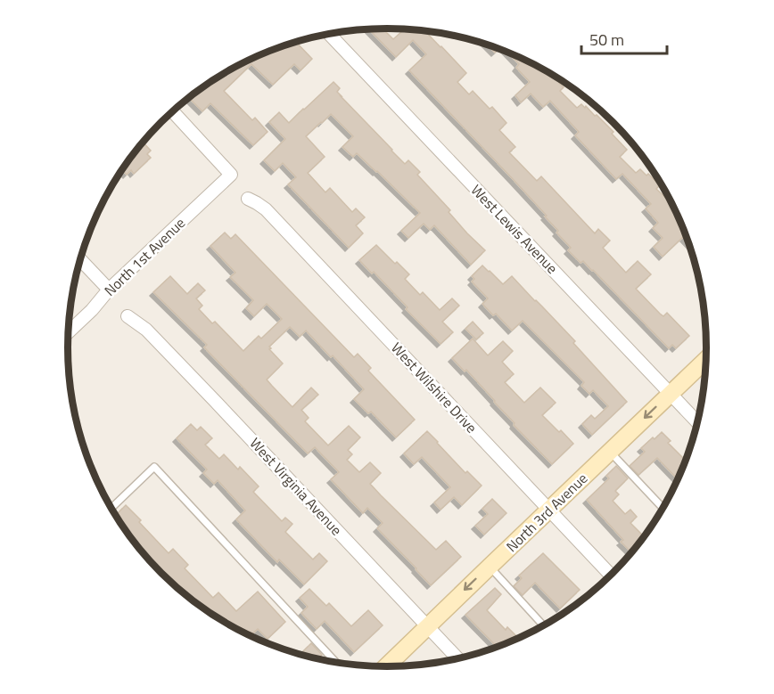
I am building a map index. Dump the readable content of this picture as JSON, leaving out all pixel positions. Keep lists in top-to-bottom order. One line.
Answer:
{"streets":{"street":["West Lewis Avenue","North 1st Avenue","West Wilshire Drive","West Virginia Avenue","North 3rd Avenue"]},"crossings":[["West Lewis Avenue","North 3rd Avenue"],["West Wilshire Drive","North 3rd Avenue"],["West Virginia Avenue","North 3rd Avenue"]],"one_way":["North 3rd Avenue"],"scale_bar":"50 m"}
